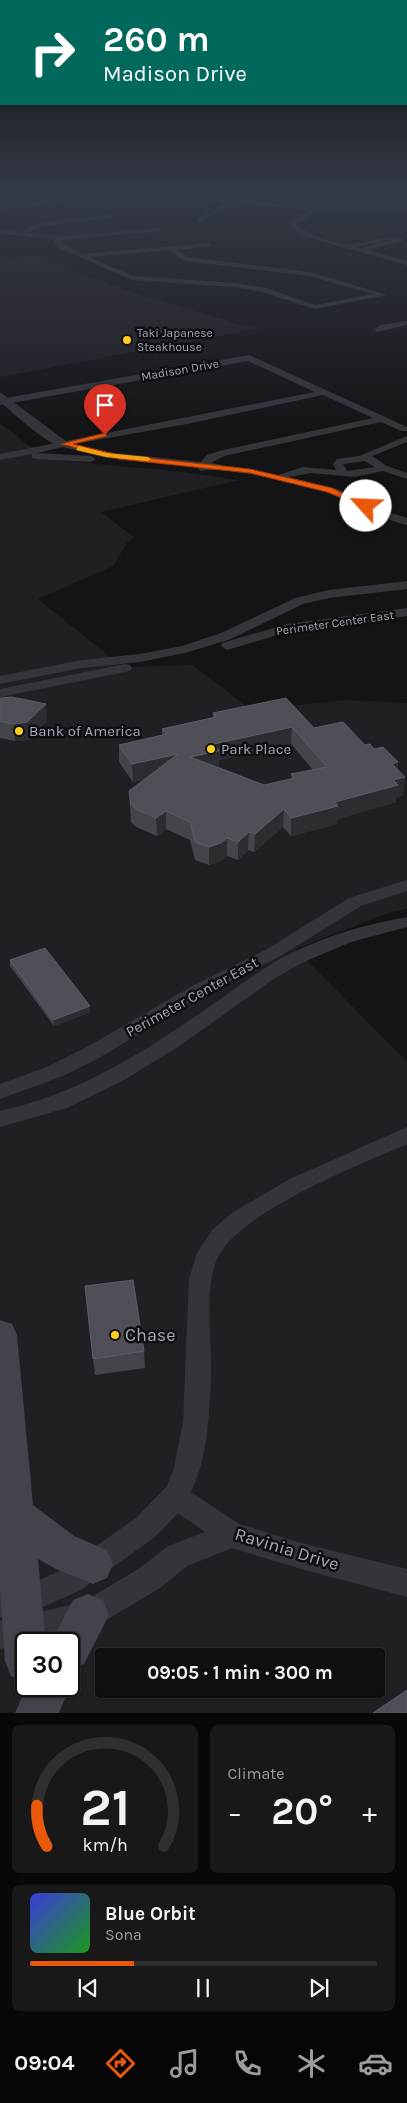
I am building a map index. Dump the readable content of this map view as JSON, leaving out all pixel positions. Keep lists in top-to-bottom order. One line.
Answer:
{"streets":{"street":["Madison Drive","Perimeter Center East","Ravinia Drive"]},"places":["Taki Japanese Steakhouse","Bank of America","Park Place","Chase"],"page":{"turn":["260 m","Madison Drive"],"limit":"30","trip":"09:05 · 1 min · 300 m","tile":"Climate","heat":["−","20°","+"],"song":["Blue Orbit","Sona"],"tabs":"09:04","gauge":["21","km/h"]}}
